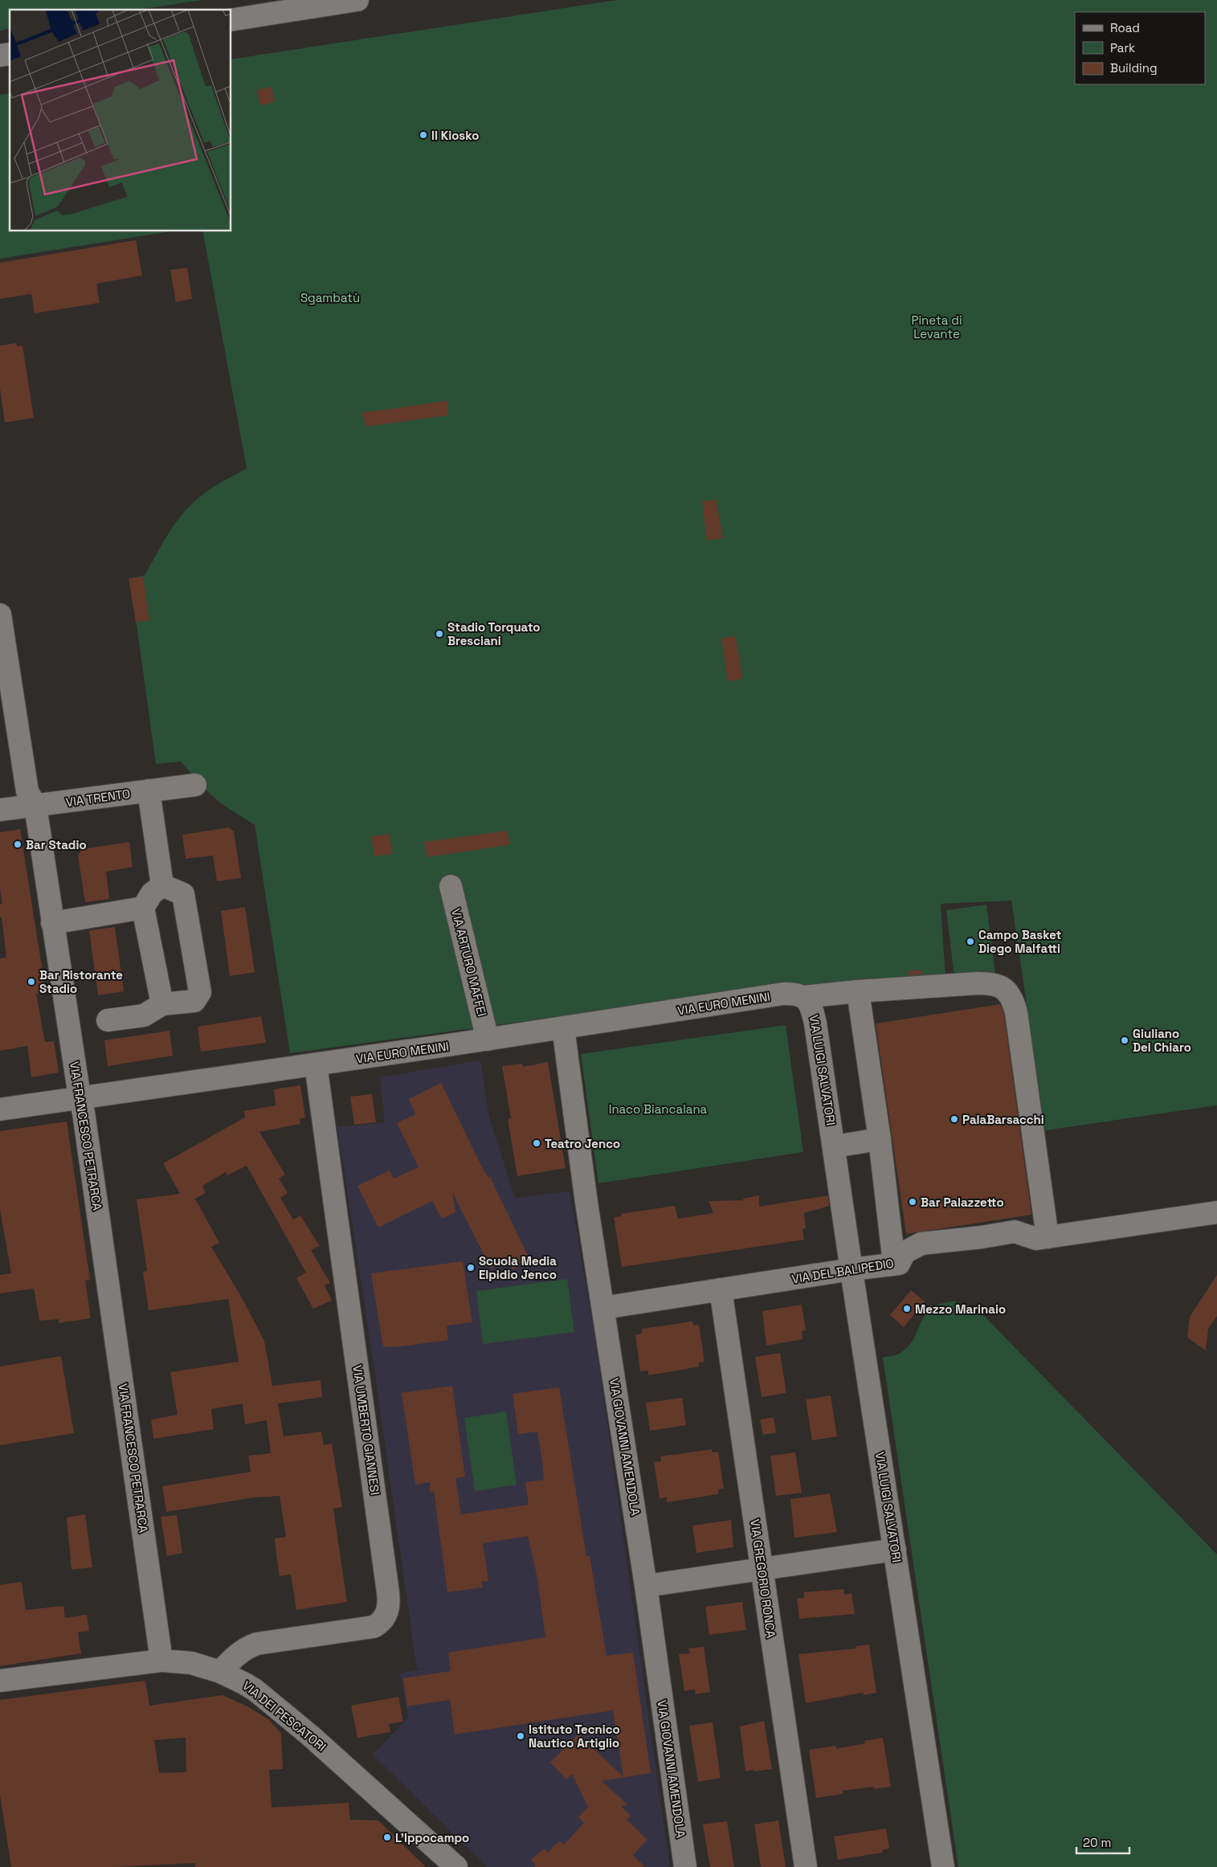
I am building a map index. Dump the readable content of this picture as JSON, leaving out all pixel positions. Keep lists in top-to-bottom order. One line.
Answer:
{"streets":{"street":["VIA TRENTO","VIA ARTURO MAFFEI","VIA EURO MENINI","VIA LUIGI SALVATORI","VIA FRANCESCO PETRARCA","VIA DEL BALIPEDIO","VIA UMBERTO GIANNESI","VIA GIOVANNI AMENDOLA","VIA GREGORIO RONCA","VIA DEI PESCATORI"]},"crossings":[["VIA TRENTO","VIA FRANCESCO PETRARCA"],["VIA ARTURO MAFFEI","VIA EURO MENINI"],["VIA EURO MENINI","VIA LUIGI SALVATORI"],["VIA EURO MENINI","VIA FRANCESCO PETRARCA"],["VIA EURO MENINI","VIA DEL BALIPEDIO"],["VIA EURO MENINI","VIA UMBERTO GIANNESI"],["VIA EURO MENINI","VIA GIOVANNI AMENDOLA"],["VIA LUIGI SALVATORI","VIA DEL BALIPEDIO"],["VIA FRANCESCO PETRARCA","VIA DEI PESCATORI"],["VIA DEL BALIPEDIO","VIA GIOVANNI AMENDOLA"],["VIA DEL BALIPEDIO","VIA GREGORIO RONCA"],["VIA UMBERTO GIANNESI","VIA DEI PESCATORI"]],"parks":["Sgambatù","Pineta di Levante","Inaco Biancalana"],"places":["Il Kiosko","Stadio Torquato Bresciani","Bar Stadio","Campo Basket Diego Malfatti","Bar Ristorante Stadio","Giuliano Del Chiaro","PalaBarsacchi","Teatro Jenco","Bar Palazzetto","Scuola Media Elpidio Jenco","Mezzo Marinaio","Istituto Tecnico Nautico Artiglio","L'Ippocampo"],"legend":["Road","Park","Building"],"scale_bar":"20 m"}
